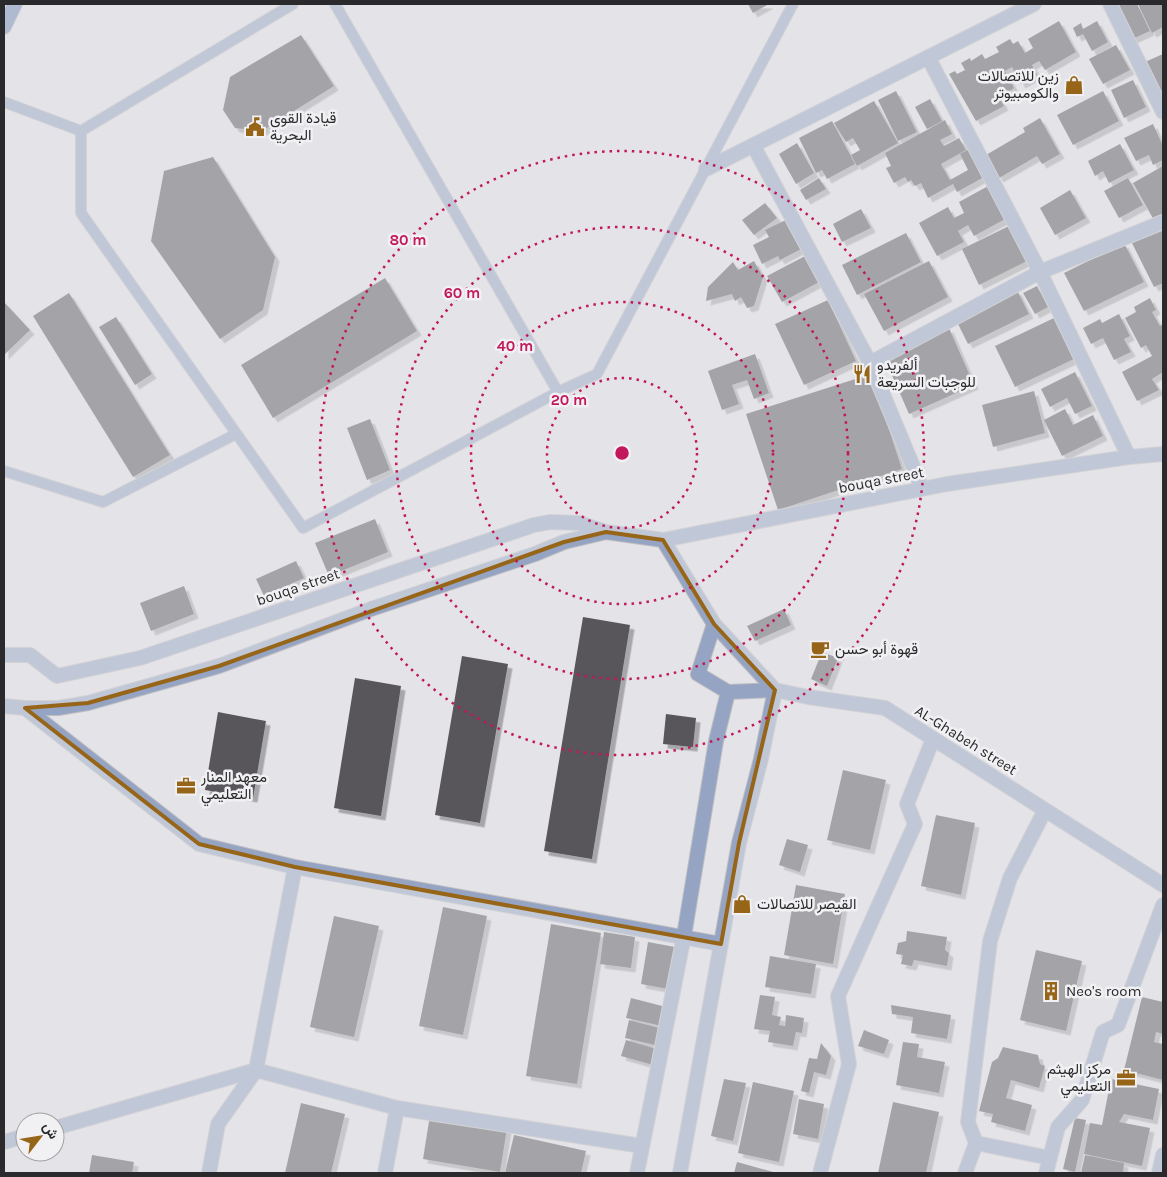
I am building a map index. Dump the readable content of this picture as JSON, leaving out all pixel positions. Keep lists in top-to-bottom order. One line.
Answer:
{"streets":{"street":["bouqa street","AL-Ghabeh street"]},"places":{"shop":["زين للاتصالات والكومبيوتر","القيصر للاتصالات"],"public building":["قيادة القوى البحرية"],"restaurant":["ألفريدو للوجبات السريعة"],"cafe":["قهوة أبو حسن"],"office":["معهد المنار التعليمي","مركز الهيثم التعليمي"],"building":["Neo's room"]},"north":"top right","rings":["80 m","60 m","40 m","20 m"]}
